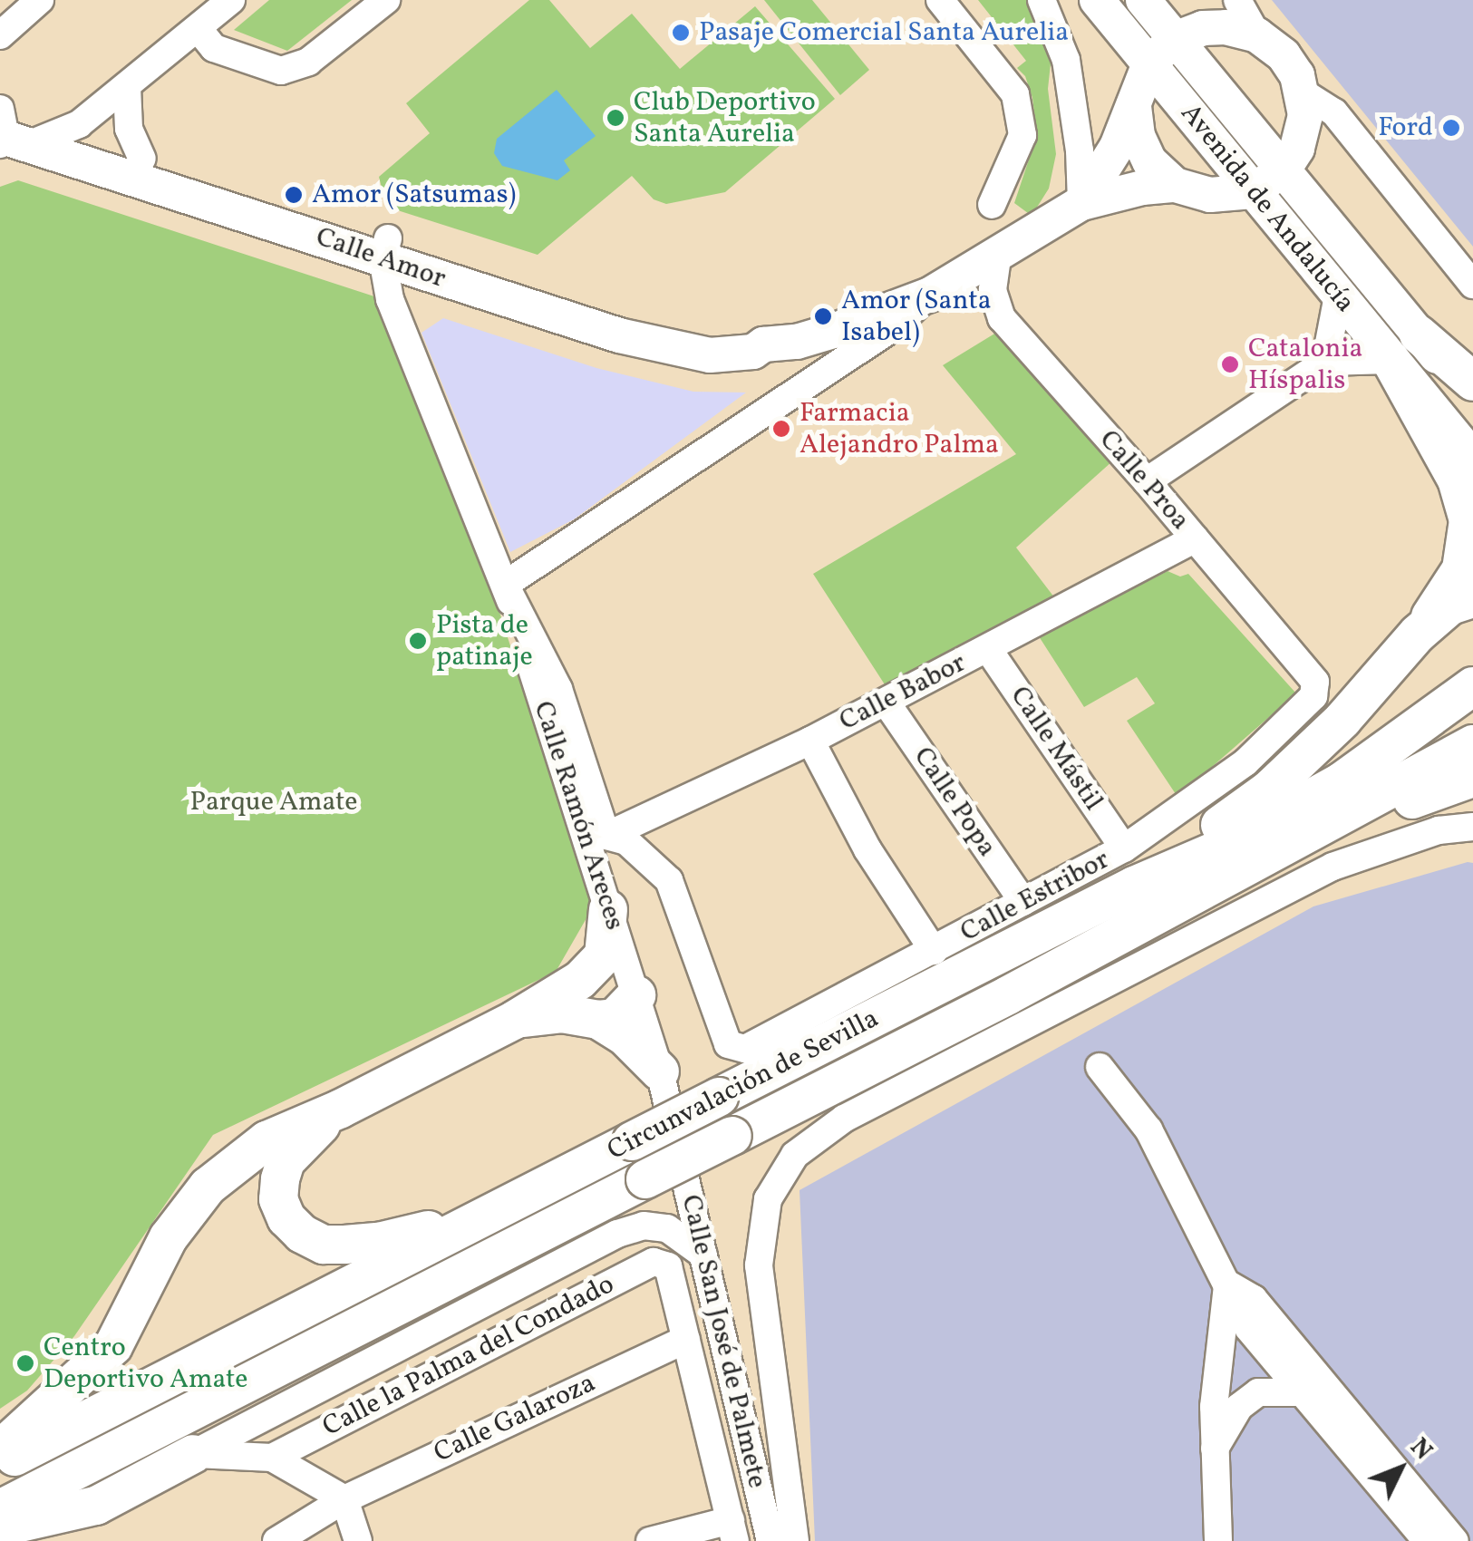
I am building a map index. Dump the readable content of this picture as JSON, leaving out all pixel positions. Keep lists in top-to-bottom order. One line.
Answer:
{"streets":{"highway":["Circunvalación de Sevilla"],"main road":["Avenida de Andalucía","Calle Amor"],"street":["Calle Proa","Calle Babor","Calle Mástil","Calle Popa","Calle Ramón Areces","Calle Estribor","Calle San José de Palmete","Calle la Palma del Condado","Calle Galaroza"]},"crossings":[["Avenida de Andalucía","Calle Proa"],["Calle Amor","Calle Ramón Areces"],["Calle Proa","Calle Babor"],["Calle Proa","Calle Estribor"],["Calle Babor","Calle Mástil"],["Calle Babor","Calle Popa"],["Calle Babor","Calle Estribor"],["Calle Mástil","Calle Estribor"],["Calle Popa","Calle Estribor"],["Calle Ramón Areces","Calle San José de Palmete"],["Calle San José de Palmete","Calle la Palma del Condado"],["Calle San José de Palmete","Calle Galaroza"]],"parks":["Parque Amate"],"places":["Pasaje Comercial Santa Aurelia","Club Deportivo Santa Aurelia","Ford","Amor (Satsumas)","Amor (Santa Isabel)","Catalonia Híspalis","Farmacia Alejandro Palma","Pista de patinaje","Centro Deportivo Amate"],"north":"top right"}
